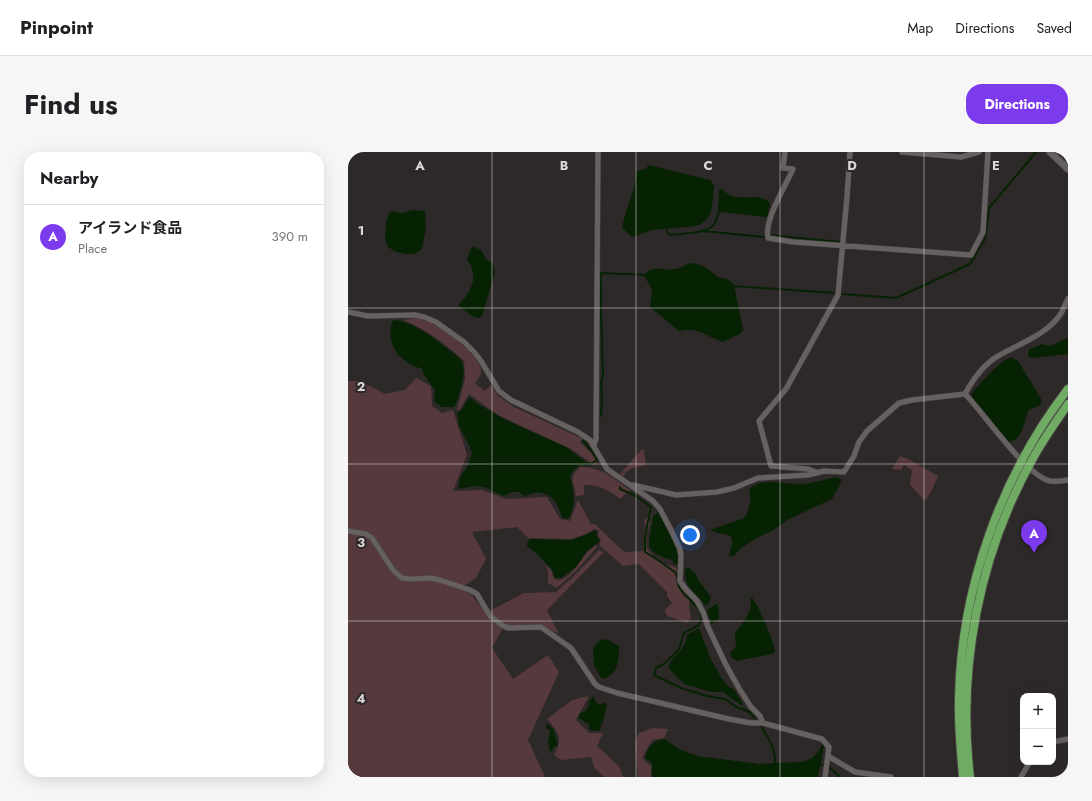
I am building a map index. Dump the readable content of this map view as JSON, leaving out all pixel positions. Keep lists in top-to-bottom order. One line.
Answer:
{"page":{"header":"Pinpoint","nav":["Map","Directions","Saved"],"title":"Find us","buttons":"Directions","heading":"Nearby","list":[{"mark":"A","name":"アイランド食品","note":"Place","value":"390 m"}],"pins":"A","map_buttons":["+","−"]},"grid":{"columns":["A","B","C","D","E"],"rows":["1","2","3","4"]}}
